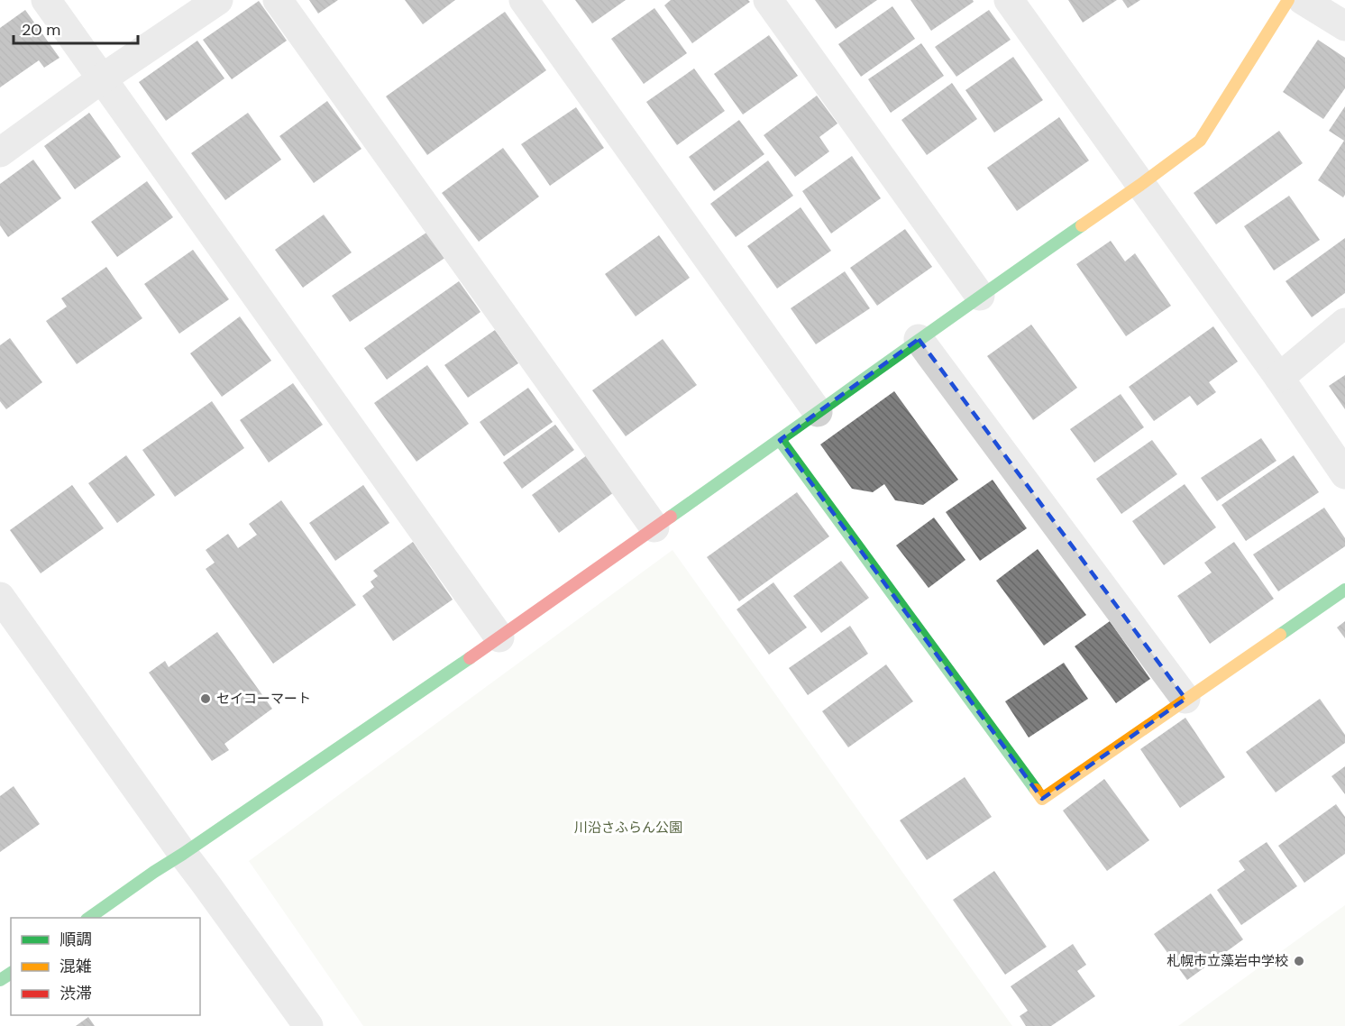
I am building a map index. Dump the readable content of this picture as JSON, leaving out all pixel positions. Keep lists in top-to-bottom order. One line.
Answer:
{"parks":["川沿さふらん公園"],"places":["セイコーマート","札幌市立藻岩中学校"],"legend":["順調","混雑","渋滞"],"scale_bar":"20 m"}
